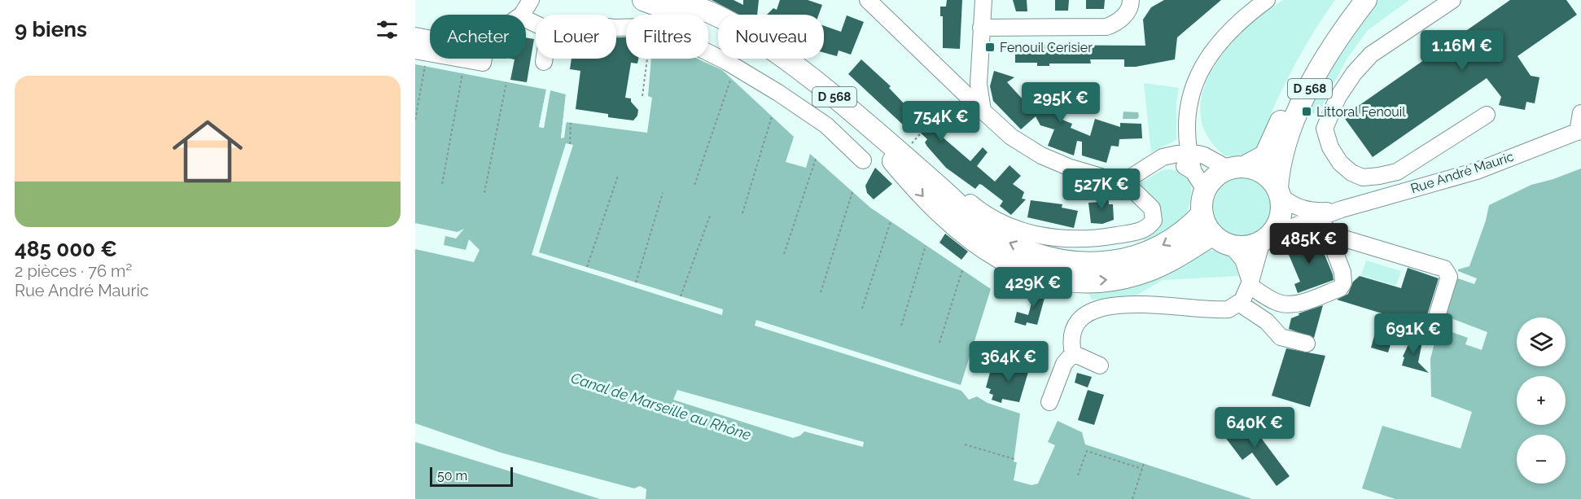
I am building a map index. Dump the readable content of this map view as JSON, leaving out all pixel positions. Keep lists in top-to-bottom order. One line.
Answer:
{"streets":{"main road":["D 568"],"street":["Rue André Mauric"]},"crossings":[["D 568","Rue André Mauric"]],"water":["Canal de Marseille au Rhône"],"places":{"transit":["Fenouil Cerisier","Littoral Fenouil"]},"scale_bar":"50 m","page":{"heading":"9 biens","chip":["Acheter","Louer","Filtres","Nouveau"],"price":["1.16M €","295K €","754K €","527K €","485K €","429K €","691K €","364K €","640K €"],"list":[{"name":"485 000 €","note":"2 pièces · 76 m² · Rue André Mauric"}],"map_buttons":["+","−"],"scale":"50 m"}}
